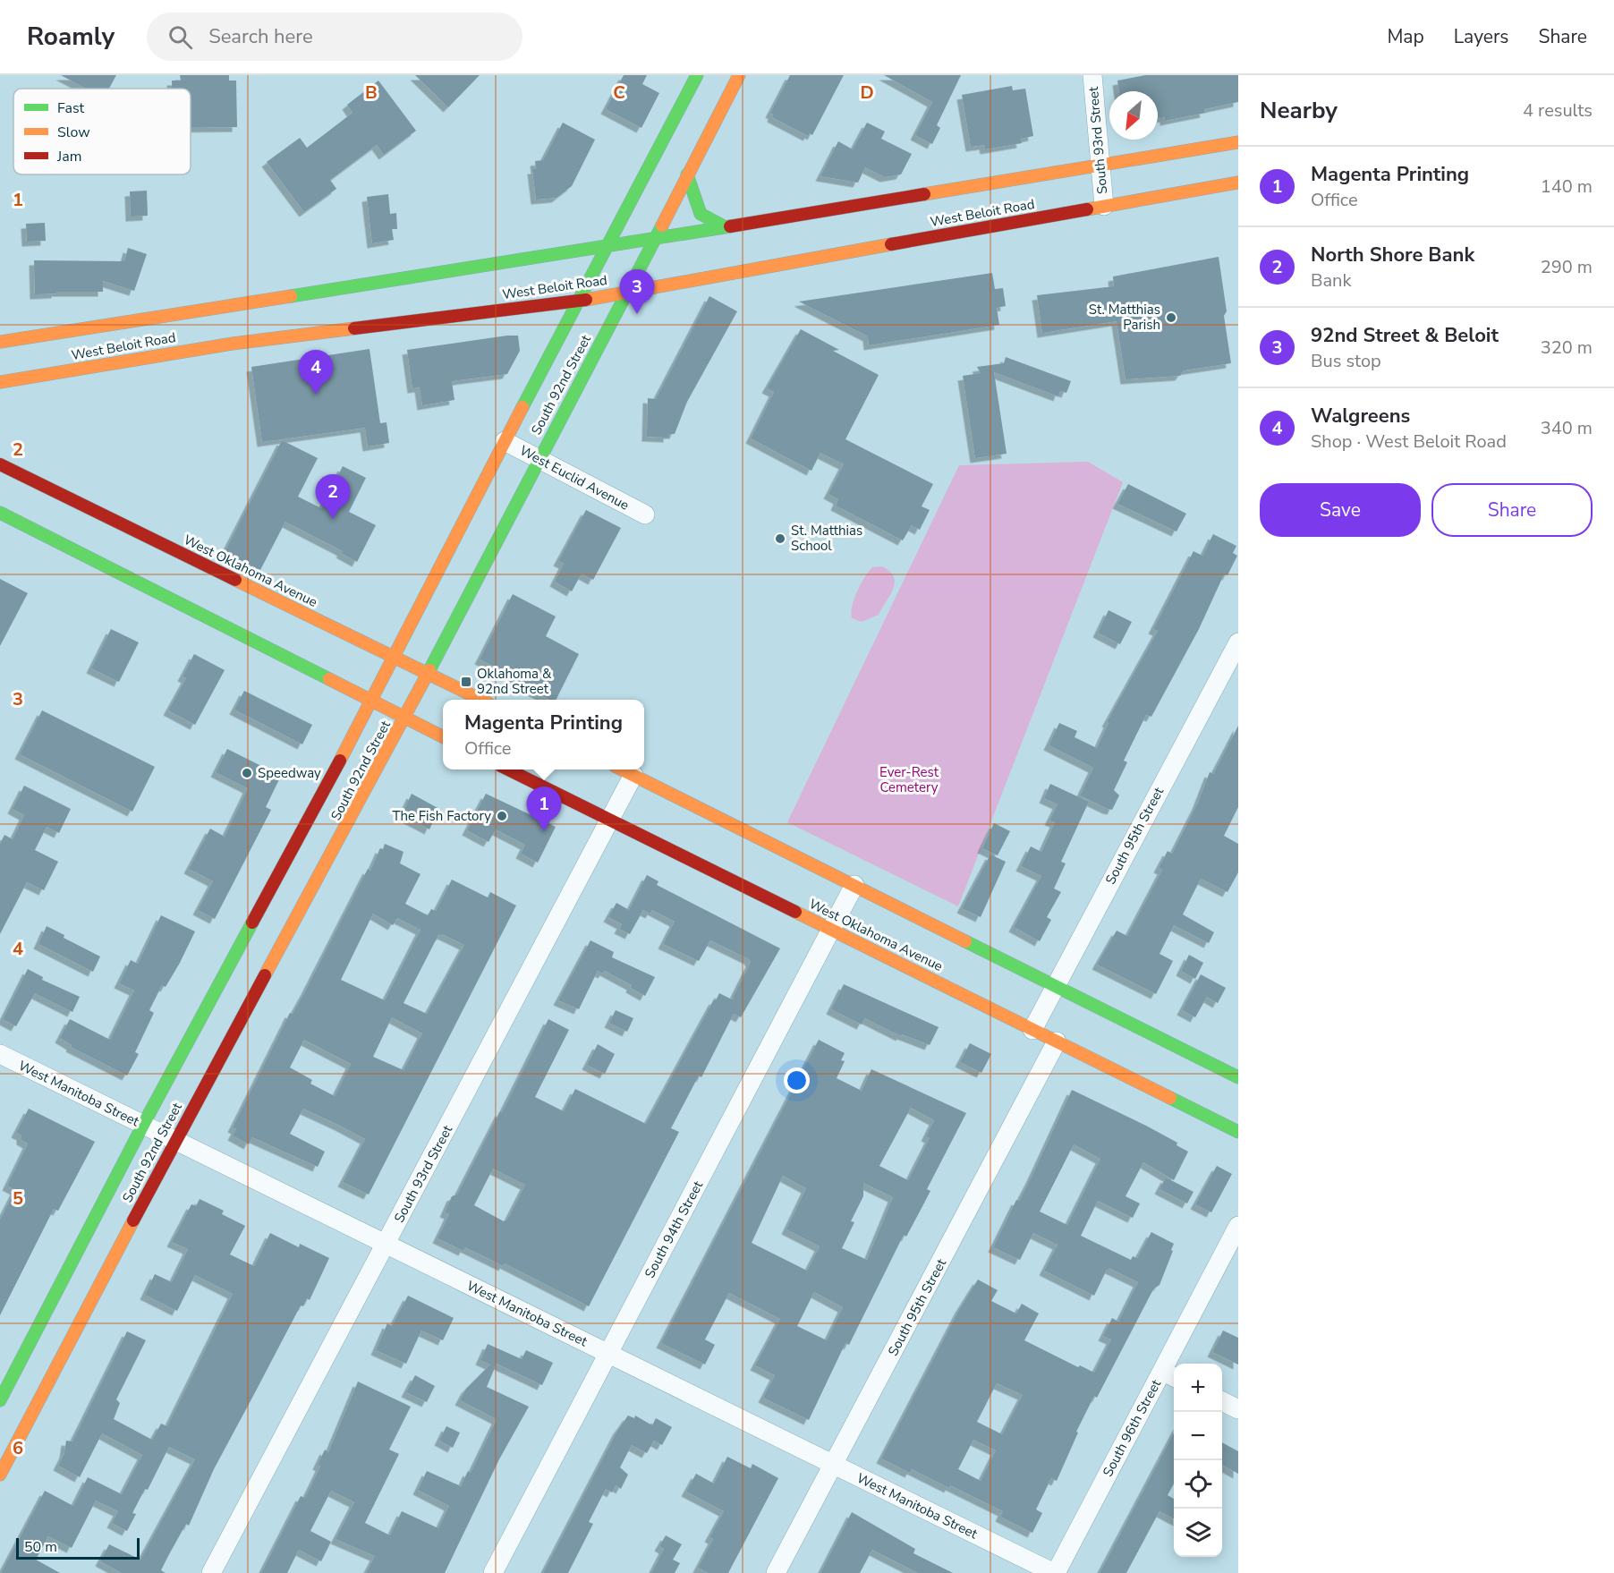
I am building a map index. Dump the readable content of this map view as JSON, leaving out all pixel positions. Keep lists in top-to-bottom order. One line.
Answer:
{"streets":{"main road":["West Beloit Road","South 92nd Street","West Oklahoma Avenue"],"street":["South 93rd Street","West Euclid Avenue","South 95th Street","West Manitoba Street","South 94th Street","South 96th Street"]},"crossings":[["South 93rd Street","West Beloit Road"],["South 93rd Street","West Oklahoma Avenue"],["South 93rd Street","West Manitoba Street"],["West Beloit Road","South 92nd Street"],["South 92nd Street","West Euclid Avenue"],["South 92nd Street","West Oklahoma Avenue"],["South 92nd Street","West Manitoba Street"],["West Oklahoma Avenue","South 95th Street"],["West Oklahoma Avenue","South 94th Street"],["South 95th Street","West Manitoba Street"],["West Manitoba Street","South 94th Street"],["West Manitoba Street","South 96th Street"]],"parks":["Ever-Rest Cemetery"],"places":{"other":["St. Matthias Parish","St. Matthias School","Speedway","The Fish Factory"],"transit":["Oklahoma & 92nd Street"]},"legend":["Fast","Slow","Jam"],"scale_bar":"50 m","north":"bottom left","page":{"header":"Roamly","search":"Search here","nav":["Map","Layers","Share"],"heading":["Nearby","4 results"],"list":[{"mark":"1","name":"Magenta Printing","note":"Office","value":"140 m"},{"mark":"2","name":"North Shore Bank","note":"Bank","value":"290 m"},{"mark":"3","name":"92nd Street & Beloit","note":"Bus stop","value":"320 m"},{"mark":"4","name":"Walgreens","note":"Shop · West Beloit Road","value":"340 m"}],"pins":["3","4","2","1"],"buttons":["Save","Share"],"popup":["Magenta Printing","Office"],"map_buttons":["+","−"],"scale":"50 m"},"grid":{"columns":["B","C","D"],"rows":["1","2","3","4","5","6"]}}
